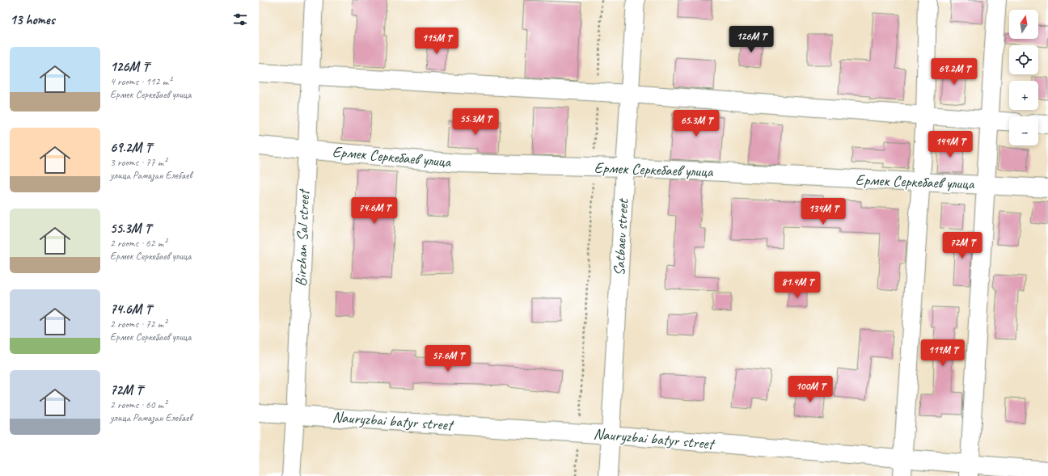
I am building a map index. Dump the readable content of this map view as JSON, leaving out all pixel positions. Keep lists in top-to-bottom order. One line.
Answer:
{"streets":{"street":["Ермек Серкебаев улица","Satbaev street","Birzhan Sal street","Nauryzbai batyr street"]},"crossings":[["Ермек Серкебаев улица","Satbaev street"],["Ермек Серкебаев улица","Birzhan Sal street"],["Satbaev street","Nauryzbai batyr street"],["Birzhan Sal street","Nauryzbai batyr street"]],"north":"top","page":{"heading":"13 homes","map_buttons":["+","−"],"price":["126M ₸","115M ₸","69.2M ₸","55.3M ₸","65.3M ₸","144M ₸","74.6M ₸","134M ₸","72M ₸","81.4M ₸","119M ₸","57.6M ₸","100M ₸"],"list":[{"name":"126M ₸","note":"4 rooms · 112 m² · Ермек Серкебаев улица"},{"name":"69.2M ₸","note":"3 rooms · 77 m² · улица Рамазан Елебаев"},{"name":"55.3M ₸","note":"2 rooms · 62 m² · Ермек Серкебаев улица"},{"name":"74.6M ₸","note":"2 rooms · 72 m² · Ермек Серкебаев улица"},{"name":"72M ₸","note":"2 rooms · 60 m² · улица Рамазан Елебаев"}]}}
